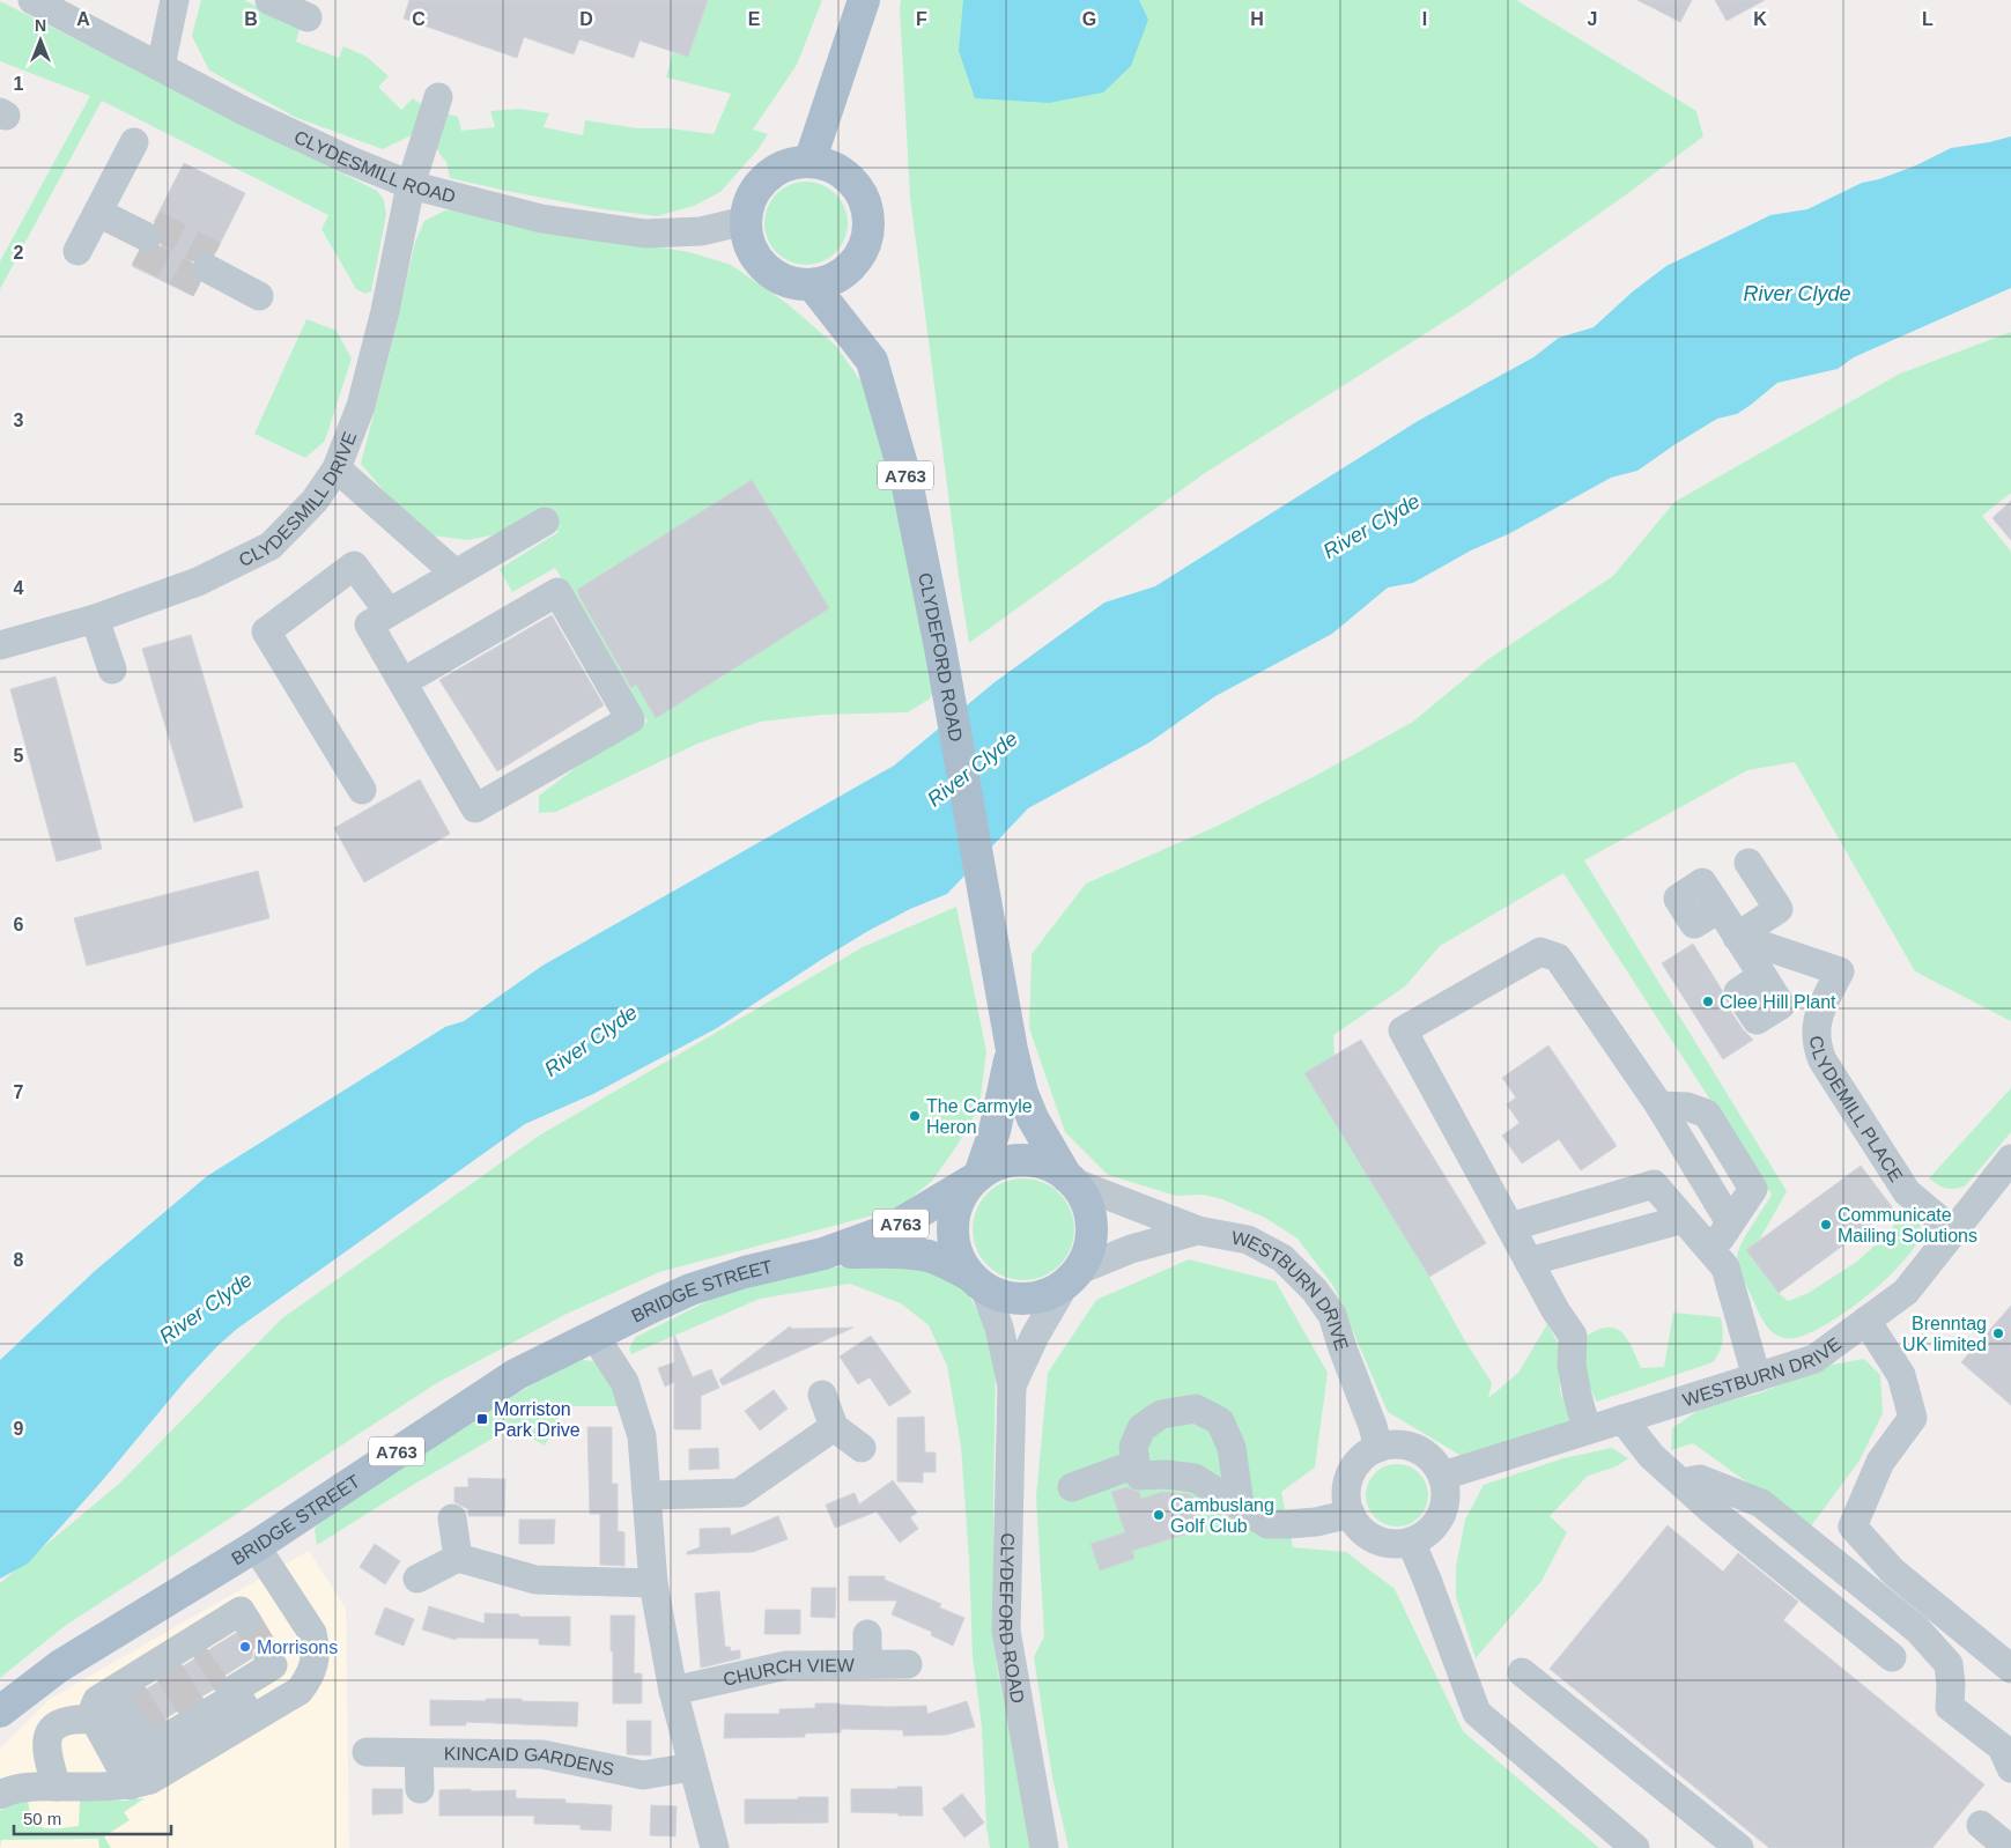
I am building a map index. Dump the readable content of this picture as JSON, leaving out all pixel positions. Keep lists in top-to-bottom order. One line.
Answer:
{"streets":{"main road":["A763","CLYDEFORD ROAD","BRIDGE STREET"],"street":["CLYDESMILL ROAD","CLYDESMILL DRIVE","CLYDEMILL PLACE","WESTBURN DRIVE","CHURCH VIEW","KINCAID GARDENS"]},"crossings":[["CLYDESMILL ROAD","CLYDESMILL DRIVE"],["CLYDESMILL ROAD","CLYDEFORD ROAD"],["CLYDEFORD ROAD","BRIDGE STREET"],["CLYDEFORD ROAD","WESTBURN DRIVE"],["CLYDEMILL PLACE","WESTBURN DRIVE"],["BRIDGE STREET","WESTBURN DRIVE"]],"water":["River Clyde"],"places":{"other":["Clee Hill Plant","The Carmyle Heron","Communicate Mailing Solutions","Brenntag UK limited","Cambuslang Golf Club","Morrisons"],"transit":["Morriston Park Drive"]},"scale_bar":"50 m","north":"top","grid":{"columns":["A","B","C","D","E","F","G","H","I","J","K","L"],"rows":["1","2","3","4","5","6","7","8","9"]}}
